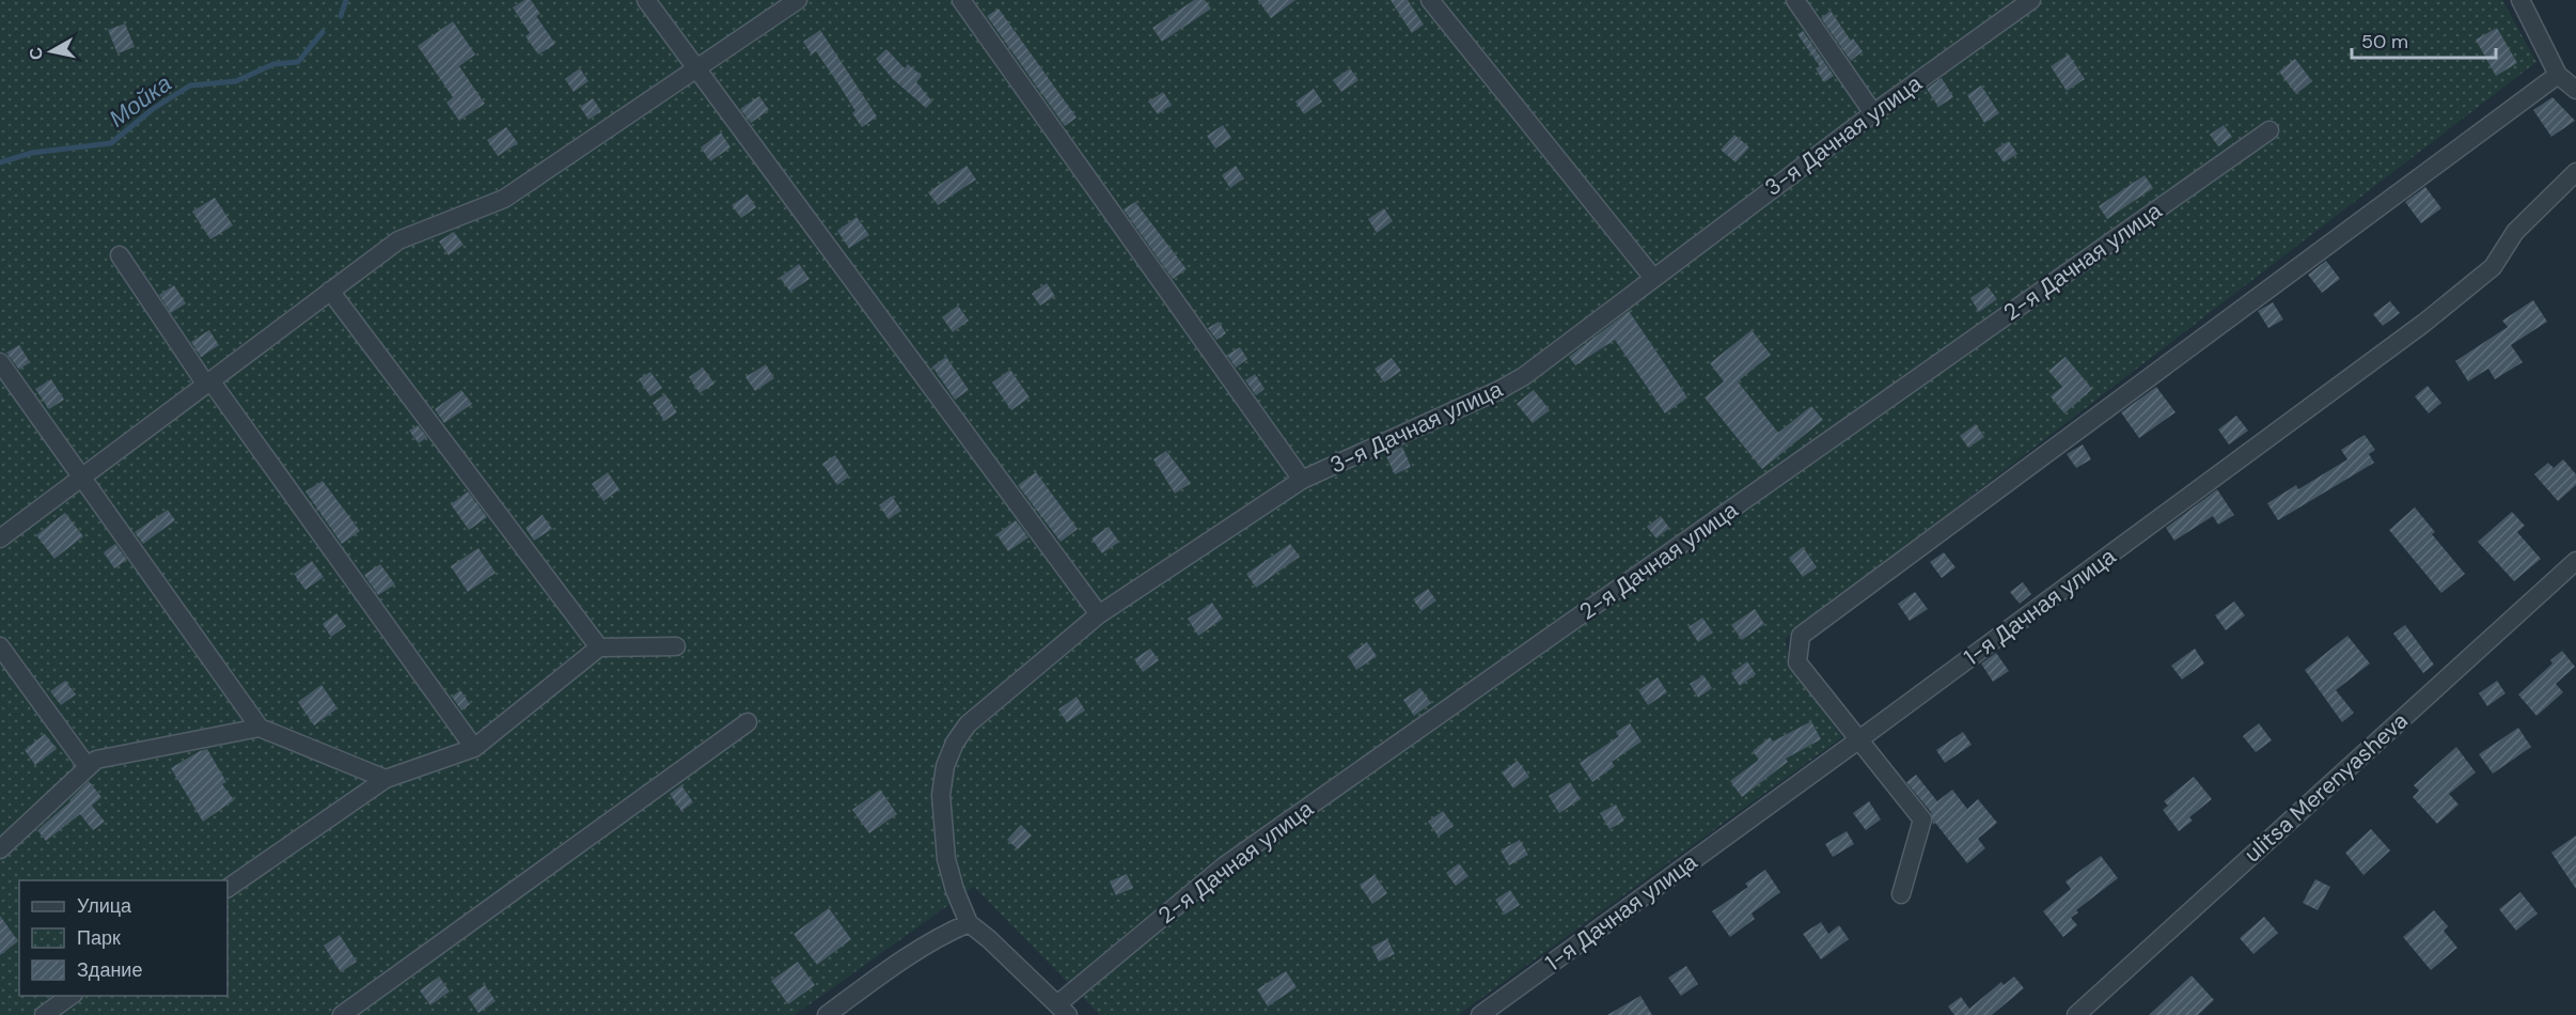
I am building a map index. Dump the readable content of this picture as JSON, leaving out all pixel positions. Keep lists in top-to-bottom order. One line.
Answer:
{"streets":{"street":["3-я Дачная улица","2-я Дачная улица","1-я Дачная улица","ulitsa Merenyasheva"]},"water":["Мойка"],"legend":["Улица","Парк","Здание"],"scale_bar":"50 m","north":"left"}
